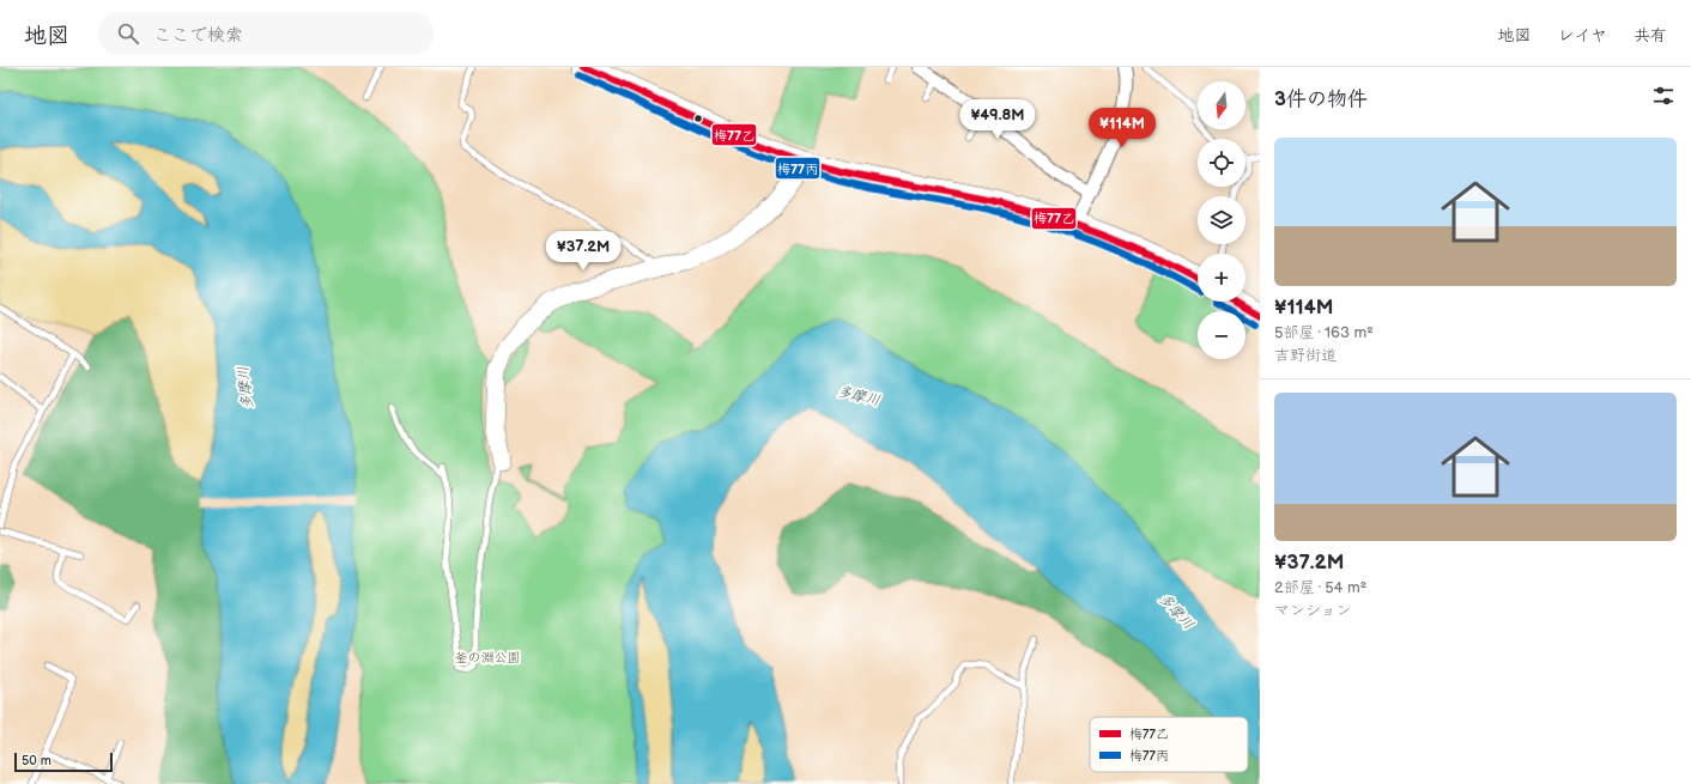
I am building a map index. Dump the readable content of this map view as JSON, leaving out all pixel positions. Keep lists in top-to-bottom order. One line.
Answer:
{"water":["多摩川"],"parks":["釜の淵公園"],"lines":["transit line 梅77乙","transit line 梅77丙"],"legend":["梅77乙","梅77丙"],"scale_bar":"50 m","north":"bottom","page":{"header":"地図","search":"ここで検索","nav":["地図","レイヤ","共有"],"heading":"3件の物件","map_buttons":["+","−"],"price":["¥49.8M","¥114M","¥37.2M"],"list":[{"name":"¥114M","note":"5部屋 · 163 m² · 吉野街道"},{"name":"¥37.2M","note":"2部屋 · 54 m² · マンション"}],"scale":"50 m"}}
